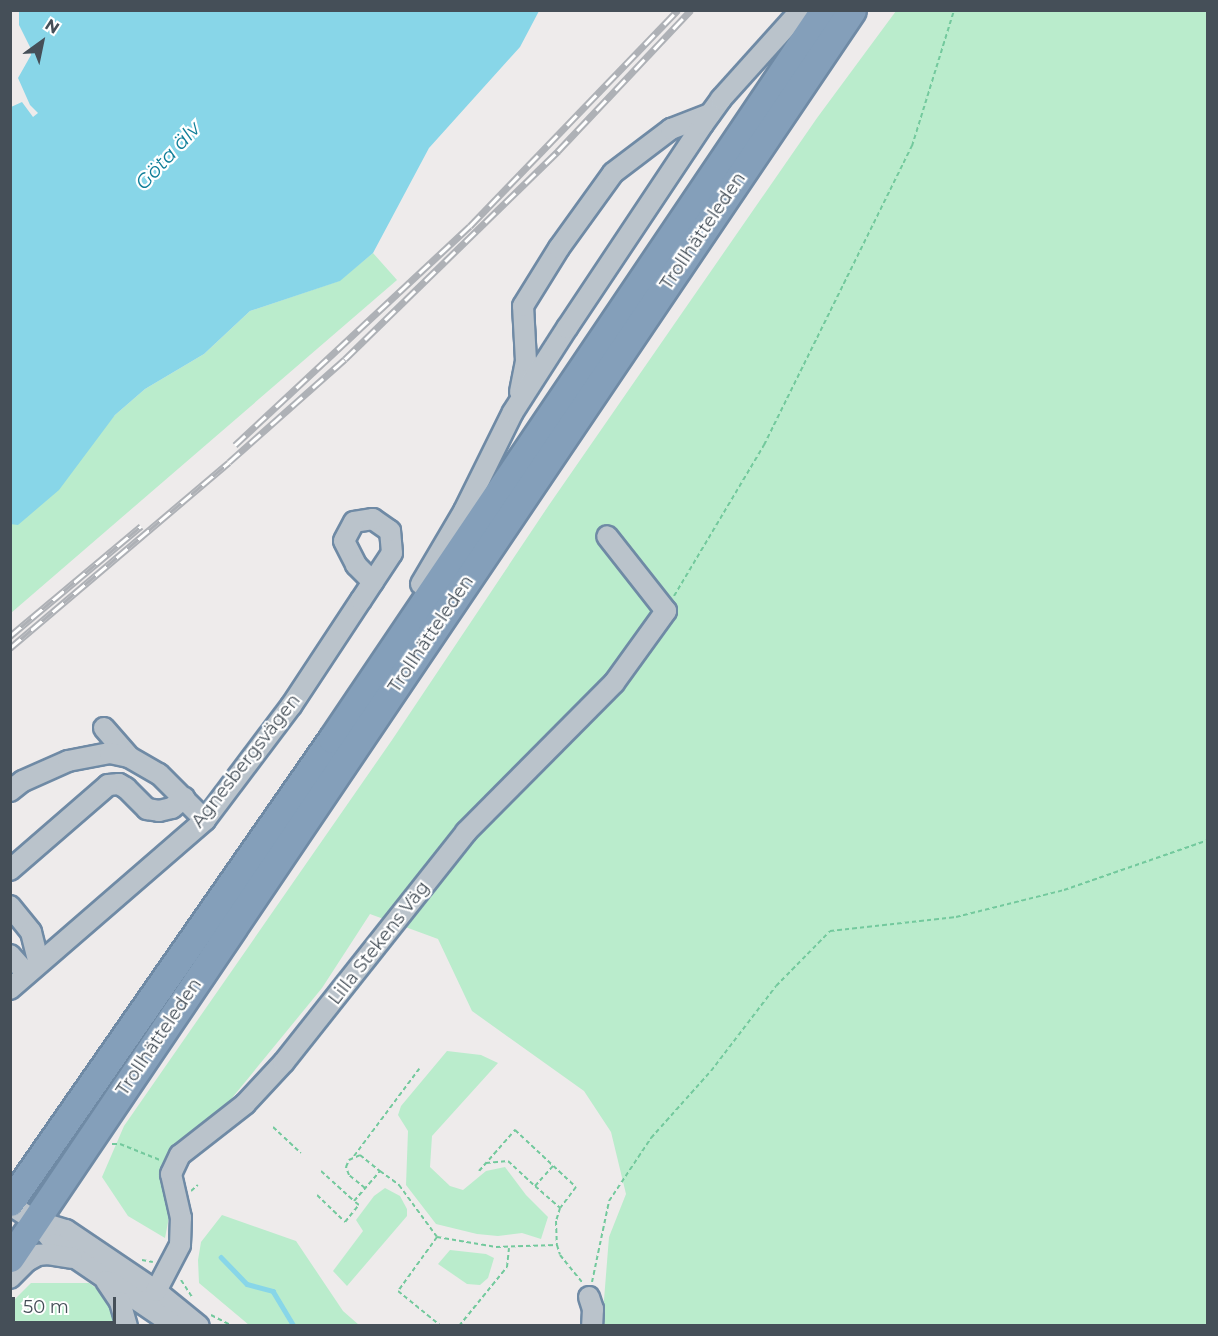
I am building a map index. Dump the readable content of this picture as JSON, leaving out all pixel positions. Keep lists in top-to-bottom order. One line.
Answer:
{"streets":{"highway":["Trollhätteleden"],"street":["Agnesbergsvägen","Lilla Stekens Väg"]},"water":["Göta älv"],"scale_bar":"50 m","north":"top right"}
